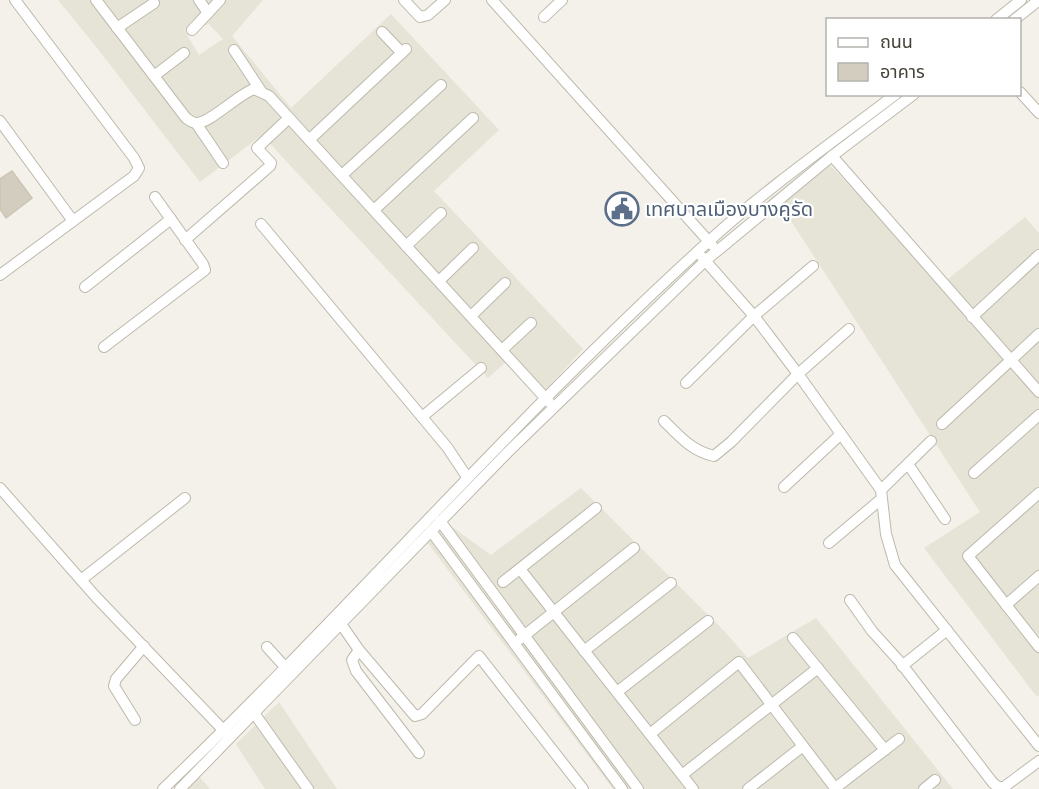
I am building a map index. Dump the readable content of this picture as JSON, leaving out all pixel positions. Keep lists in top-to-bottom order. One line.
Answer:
{"places":{"public building":["เทศบาลเมืองบางคูรัด"]},"legend":["ถนน","อาคาร"]}
